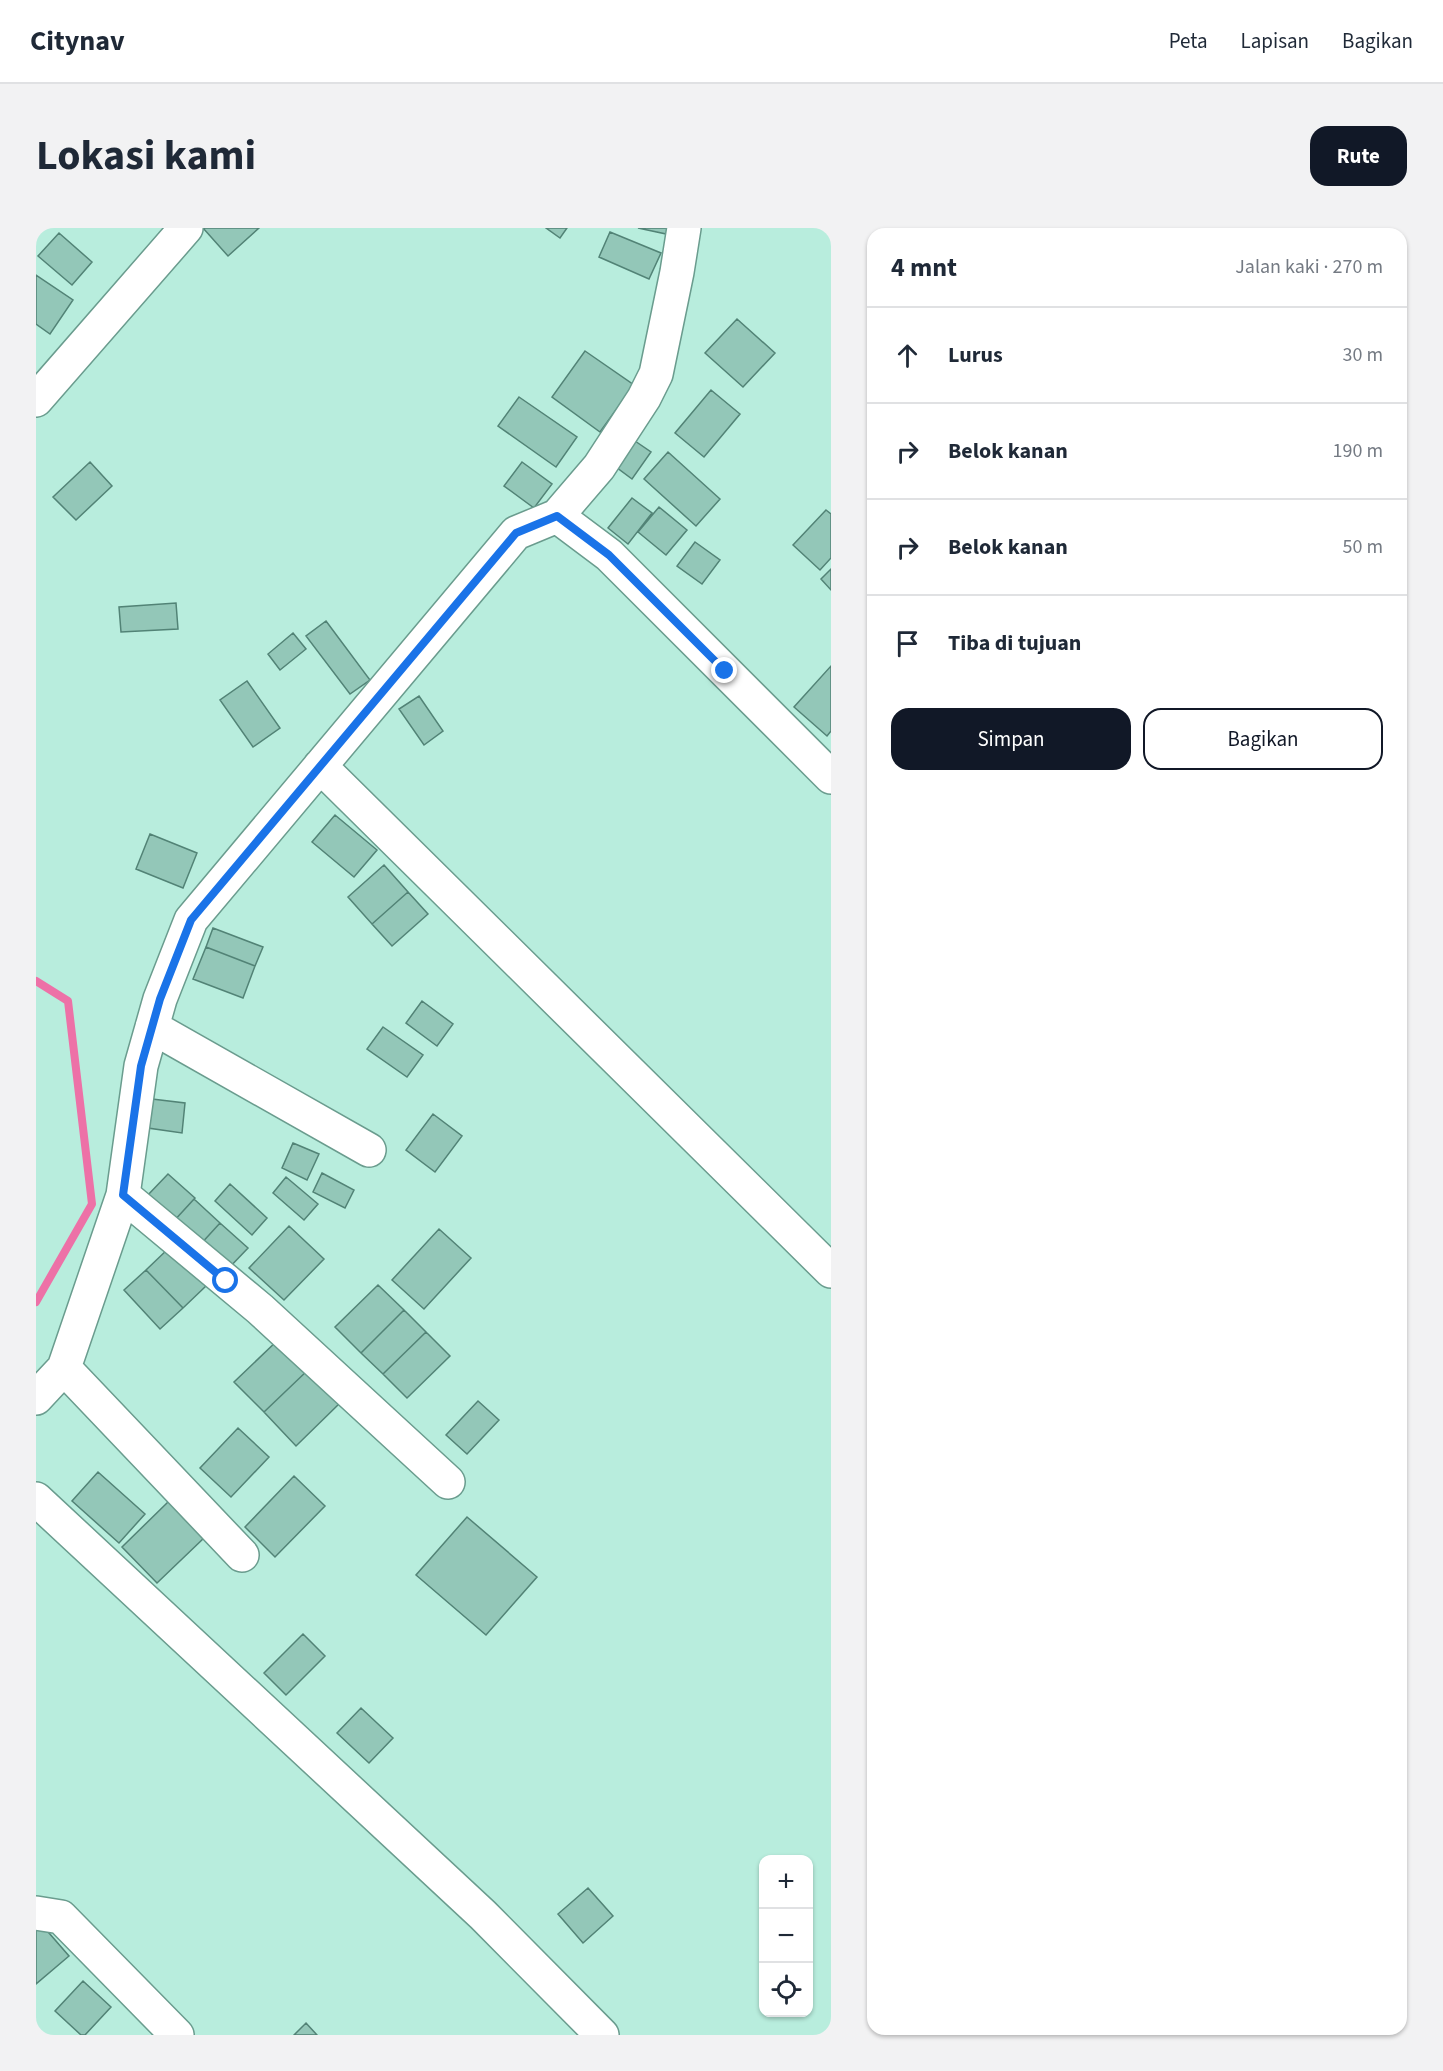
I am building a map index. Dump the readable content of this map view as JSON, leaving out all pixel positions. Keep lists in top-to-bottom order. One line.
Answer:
{"page":{"header":"Citynav","nav":["Peta","Lapisan","Bagikan"],"title":"Lokasi kami","buttons":["Rute",["Simpan","Bagikan"]],"heading":["4 mnt","Jalan kaki · 270 m"],"list":[["Lurus","30 m"],["Belok kanan","190 m"],["Belok kanan","50 m"],"Tiba di tujuan"],"map_buttons":["+","−"]}}
